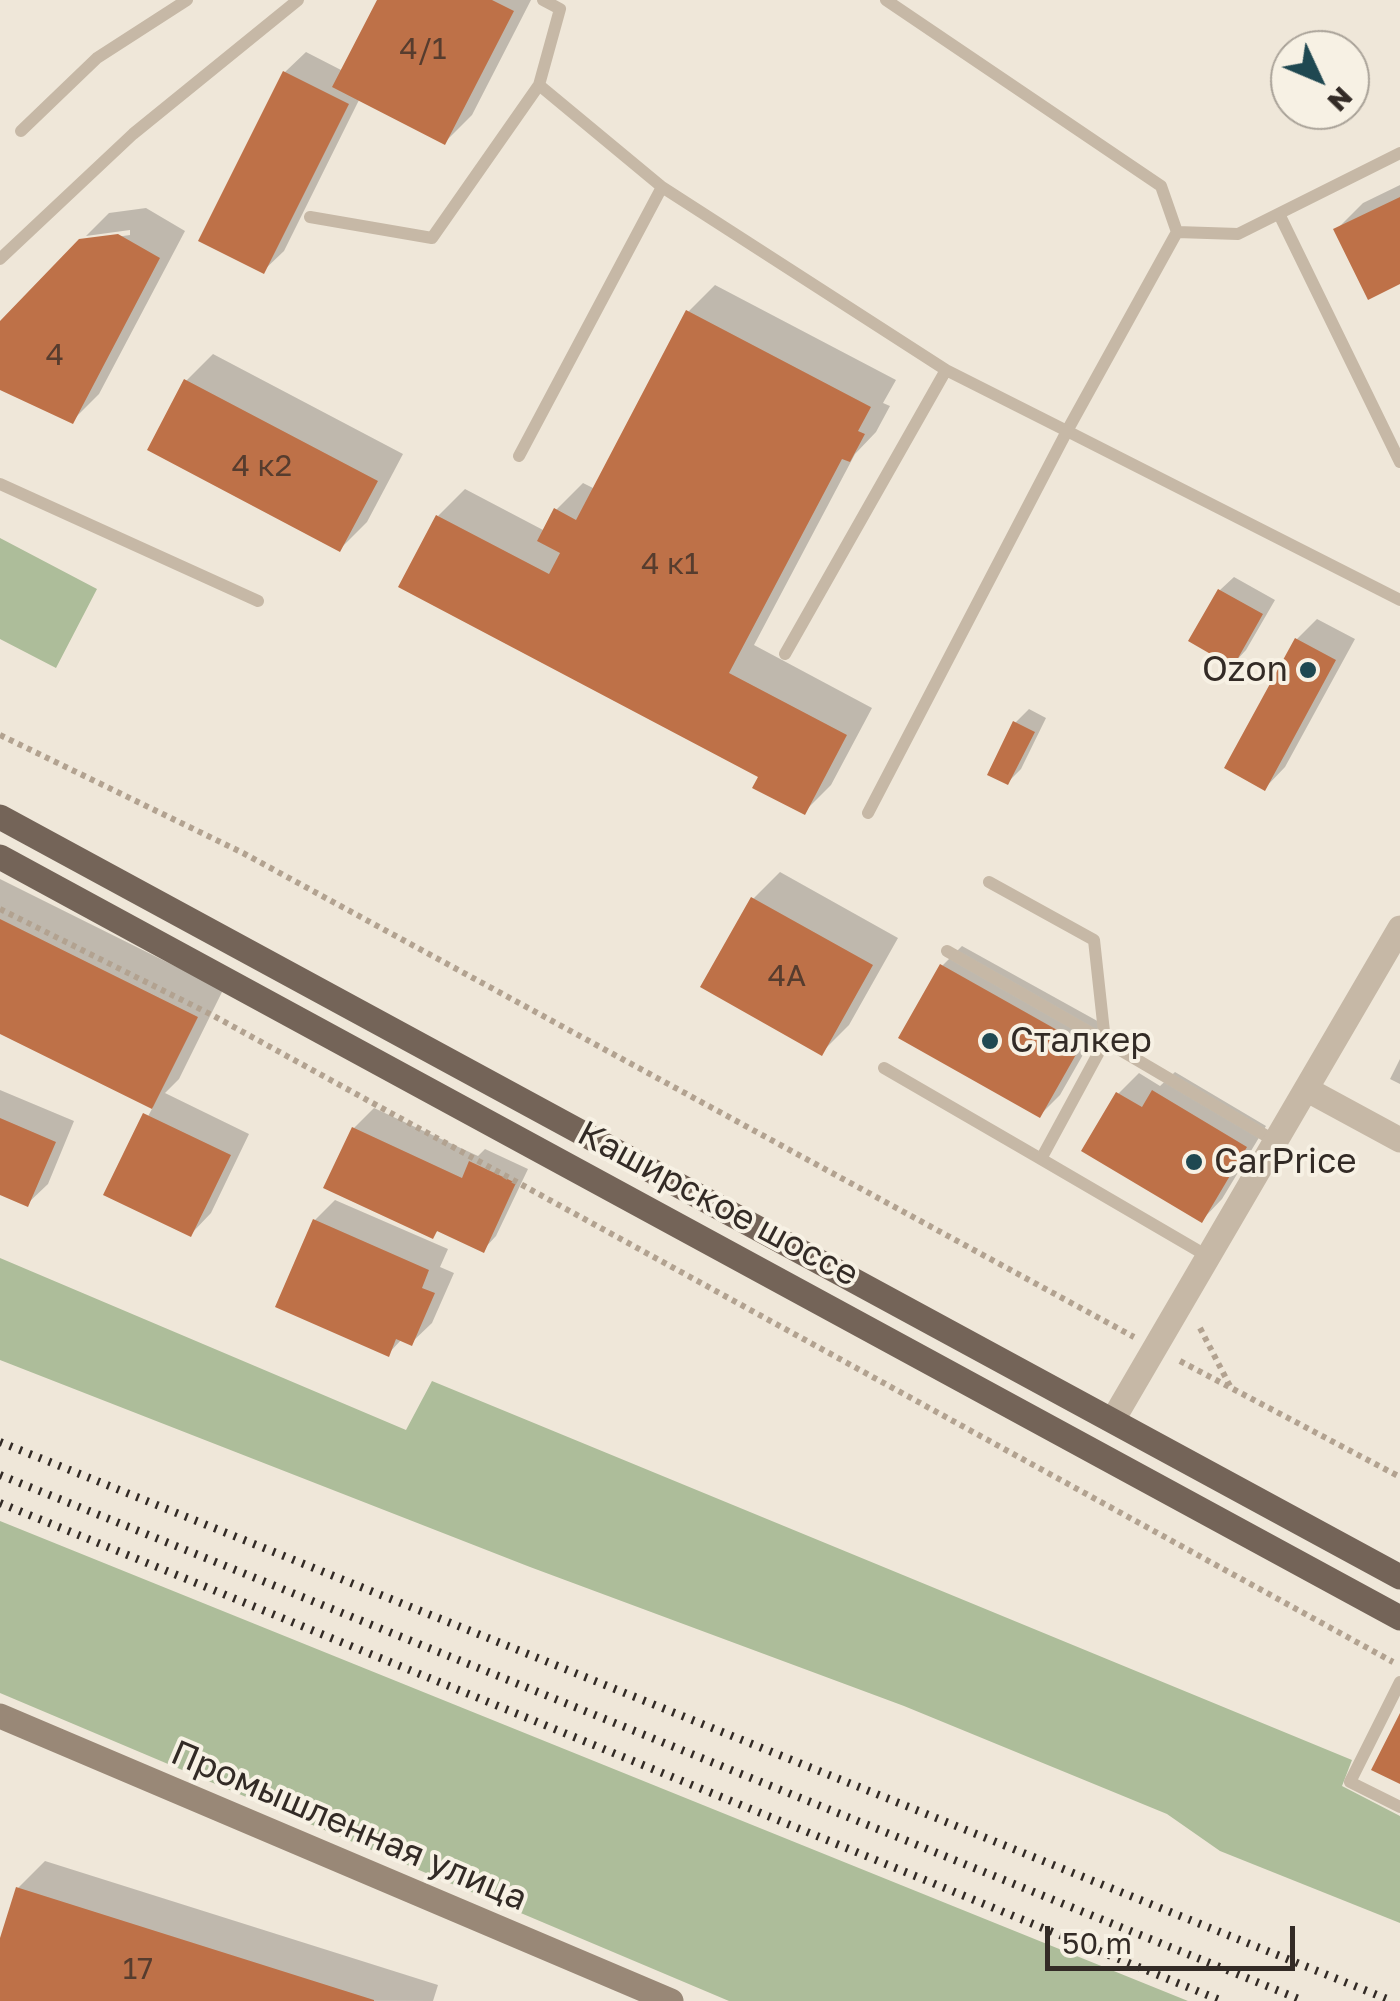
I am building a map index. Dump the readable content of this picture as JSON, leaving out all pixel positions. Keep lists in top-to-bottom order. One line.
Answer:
{"streets":{"main road":["Каширское шоссе"],"street":["Промышленная улица"]},"places":["Ozon","Сталкер","CarPrice"],"house_numbers":["4/1","4","4 к2","4 к1","4А","17"],"scale_bar":"50 m","north":"bottom right"}
